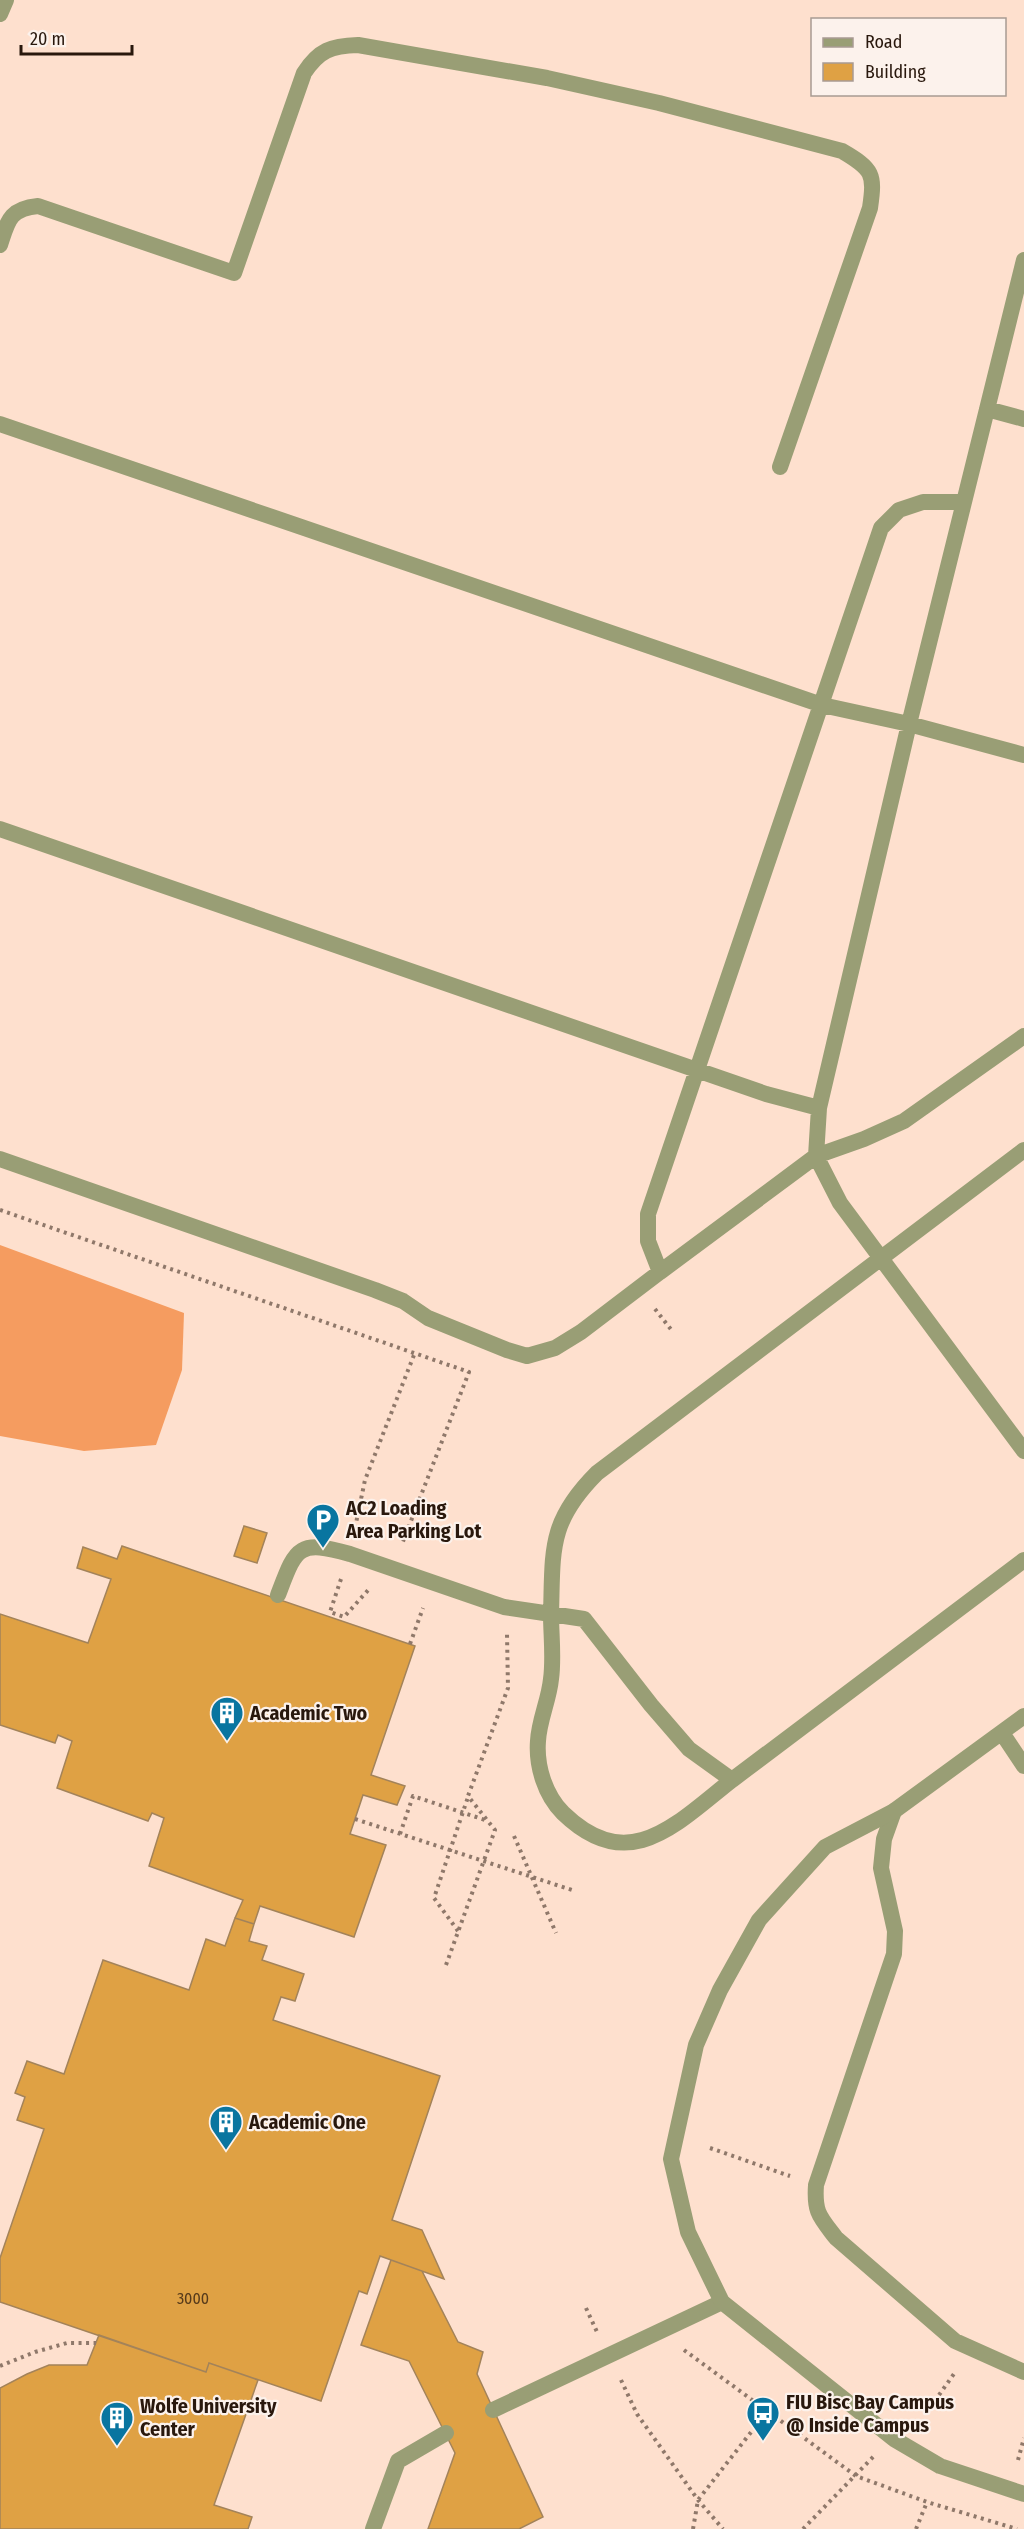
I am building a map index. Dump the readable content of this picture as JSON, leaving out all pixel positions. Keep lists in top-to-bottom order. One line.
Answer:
{"places":{"parking":["AC2 Loading Area Parking Lot"],"building":["Academic Two","Academic One","Wolfe University Center"],"bus stop":["FIU Bisc Bay Campus @ Inside Campus"]},"house_numbers":["3000"],"legend":["Road","Building"],"scale_bar":"20 m"}
